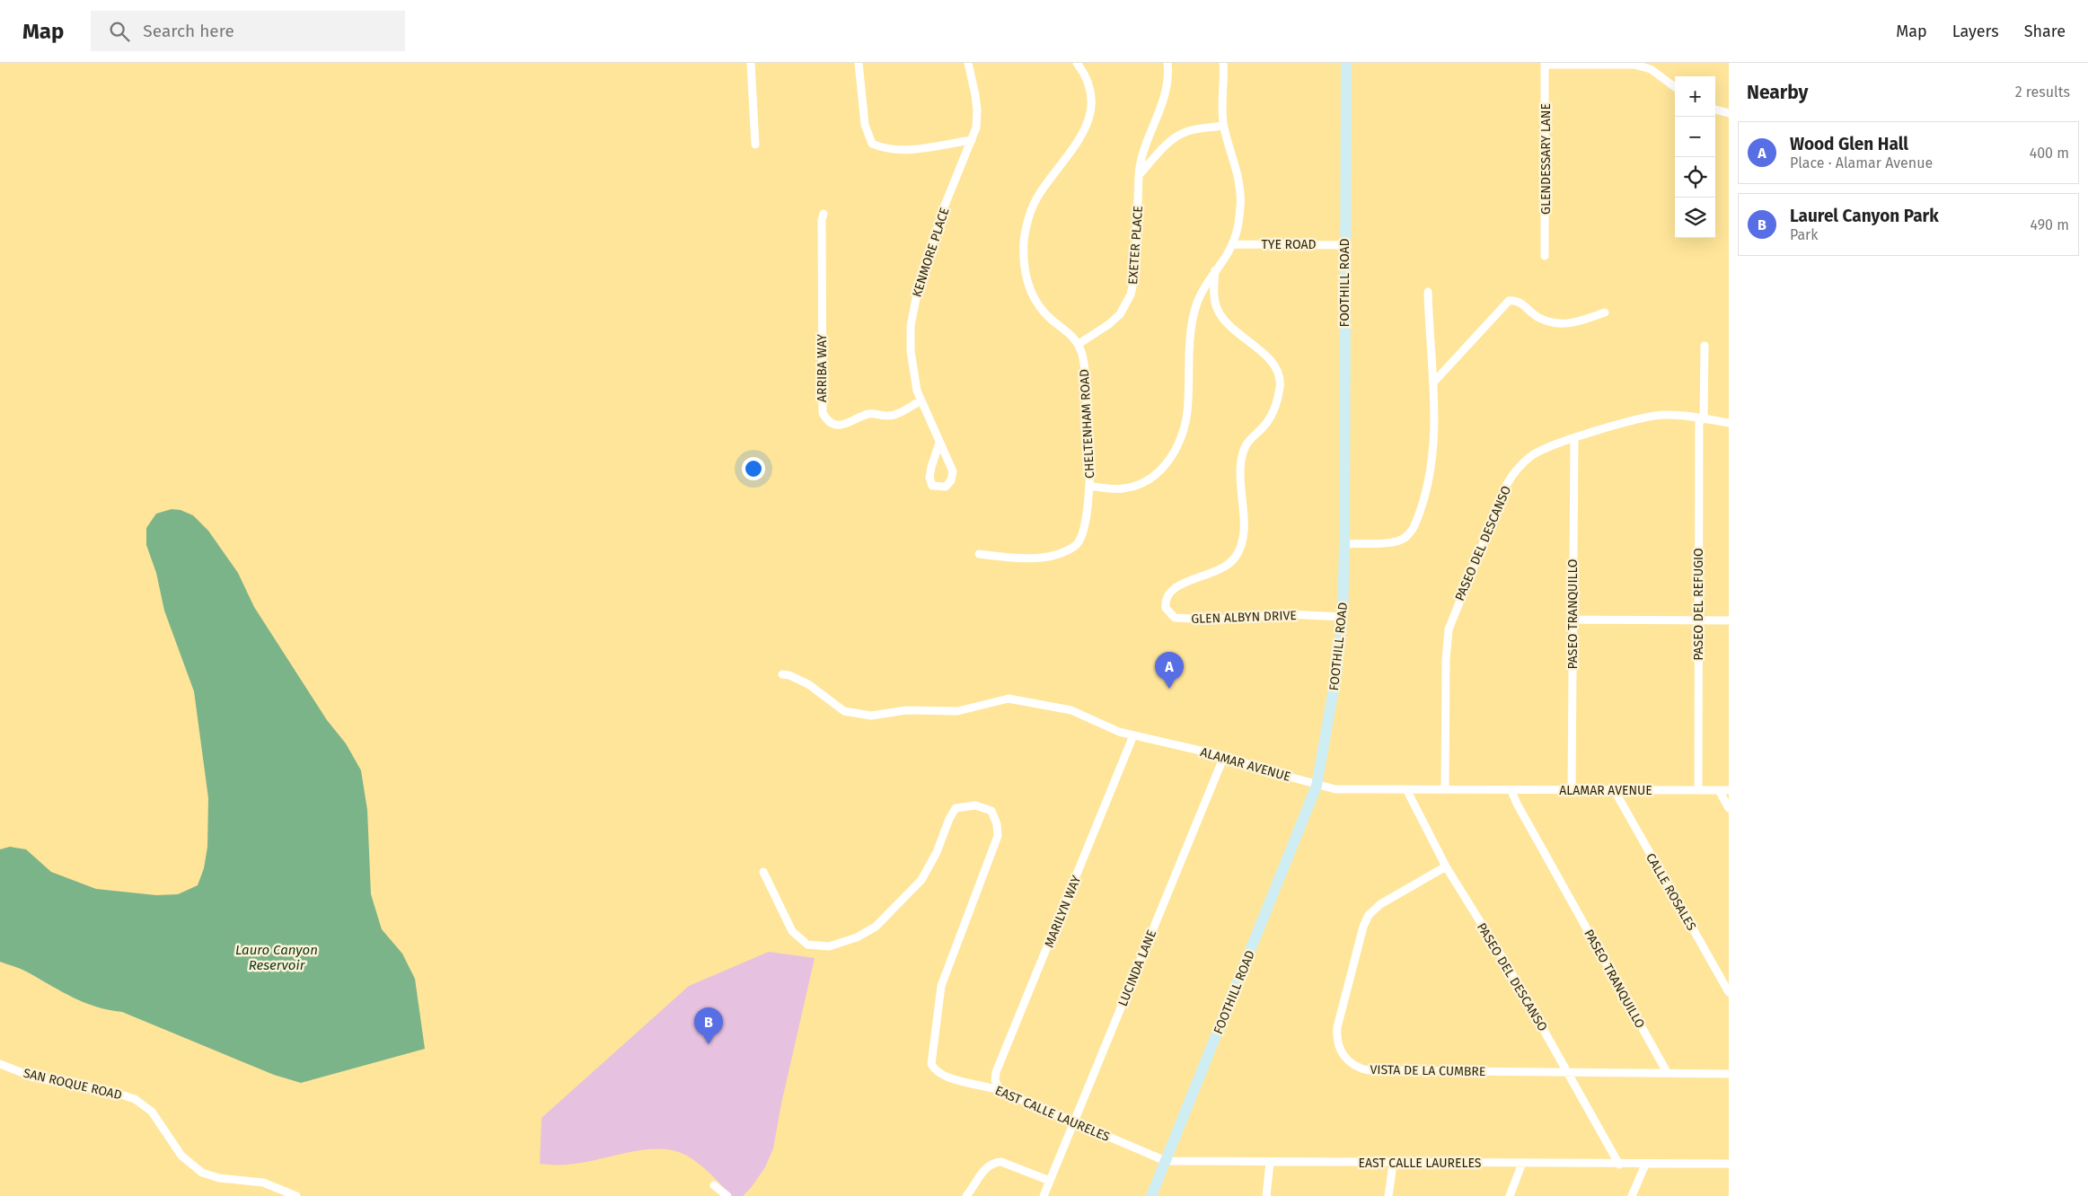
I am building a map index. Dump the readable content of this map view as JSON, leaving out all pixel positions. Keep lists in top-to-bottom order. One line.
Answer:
{"streets":{"main road":["FOOTHILL ROAD"],"street":["GLENDESSARY LANE","TYE ROAD","EXETER PLACE","KENMORE PLACE","ARRIBA WAY","CHELTENHAM ROAD","PASEO DEL DESCANSO","PASEO DEL REFUGIO","PASEO TRANQUILLO","GLEN ALBYN DRIVE","ALAMAR AVENUE","CALLE ROSALES","MARILYN WAY","LUCINDA LANE","VISTA DE LA CUMBRE","SAN ROQUE ROAD","EAST CALLE LAURELES"]},"crossings":[["TYE ROAD","FOOTHILL ROAD"],["TYE ROAD","CHELTENHAM ROAD"],["EXETER PLACE","CHELTENHAM ROAD"],["KENMORE PLACE","ARRIBA WAY"],["FOOTHILL ROAD","GLEN ALBYN DRIVE"],["FOOTHILL ROAD","ALAMAR AVENUE"],["FOOTHILL ROAD","EAST CALLE LAURELES"],["CHELTENHAM ROAD","GLEN ALBYN DRIVE"],["PASEO DEL DESCANSO","PASEO DEL REFUGIO"],["PASEO DEL DESCANSO","PASEO TRANQUILLO"],["PASEO DEL DESCANSO","ALAMAR AVENUE"],["PASEO DEL DESCANSO","VISTA DE LA CUMBRE"],["PASEO DEL DESCANSO","EAST CALLE LAURELES"],["PASEO DEL REFUGIO","ALAMAR AVENUE"],["PASEO TRANQUILLO","ALAMAR AVENUE"],["PASEO TRANQUILLO","VISTA DE LA CUMBRE"],["ALAMAR AVENUE","CALLE ROSALES"],["ALAMAR AVENUE","MARILYN WAY"],["ALAMAR AVENUE","LUCINDA LANE"],["MARILYN WAY","EAST CALLE LAURELES"],["LUCINDA LANE","EAST CALLE LAURELES"]],"water":["Lauro Canyon Reservoir"],"page":{"header":"Map","search":"Search here","nav":["Map","Layers","Share"],"heading":["Nearby","2 results"],"map_buttons":["+","−"],"list":[{"mark":"A","name":"Wood Glen Hall","note":"Place · Alamar Avenue","value":"400 m"},{"mark":"B","name":"Laurel Canyon Park","note":"Park","value":"490 m"}],"pins":["A","B"]}}
